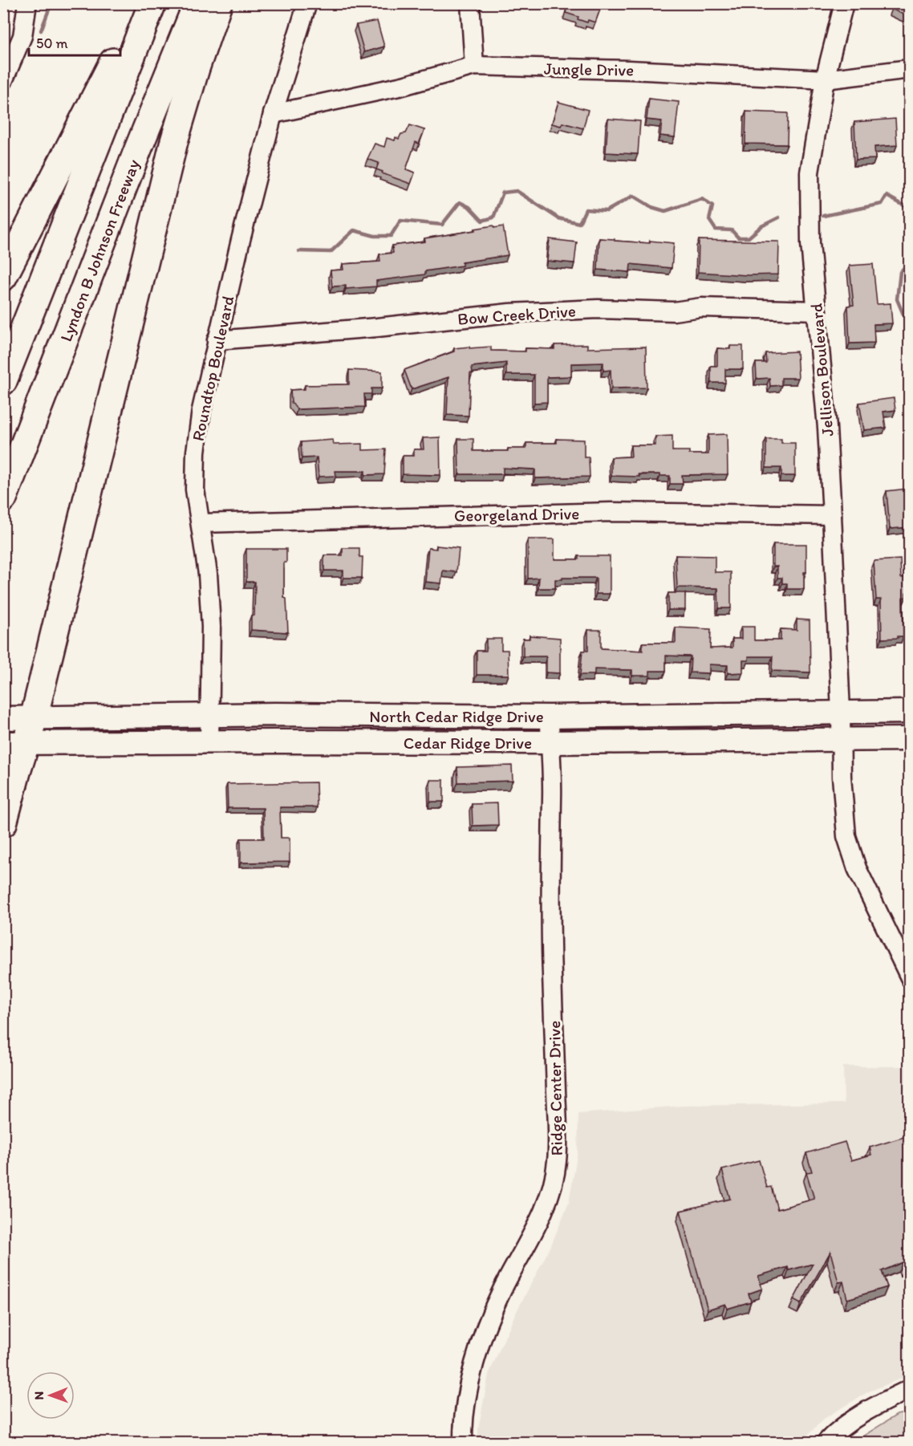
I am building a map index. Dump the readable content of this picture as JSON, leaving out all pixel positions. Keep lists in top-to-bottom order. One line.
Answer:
{"streets":{"highway":["Lyndon B Johnson Freeway"],"main road":["North Cedar Ridge Drive","Cedar Ridge Drive"],"street":["Jungle Drive","Bow Creek Drive","Roundtop Boulevard","Jellison Boulevard","Georgeland Drive","Ridge Center Drive"]},"crossings":[["Jungle Drive","Roundtop Boulevard"],["Jungle Drive","Jellison Boulevard"],["Bow Creek Drive","Roundtop Boulevard"],["Bow Creek Drive","Jellison Boulevard"],["Roundtop Boulevard","Georgeland Drive"],["Roundtop Boulevard","North Cedar Ridge Drive"],["Roundtop Boulevard","Cedar Ridge Drive"],["Jellison Boulevard","Georgeland Drive"],["Jellison Boulevard","North Cedar Ridge Drive"],["Jellison Boulevard","Cedar Ridge Drive"],["North Cedar Ridge Drive","Cedar Ridge Drive"],["North Cedar Ridge Drive","Ridge Center Drive"],["Cedar Ridge Drive","Ridge Center Drive"]],"scale_bar":"50 m","north":"left"}
